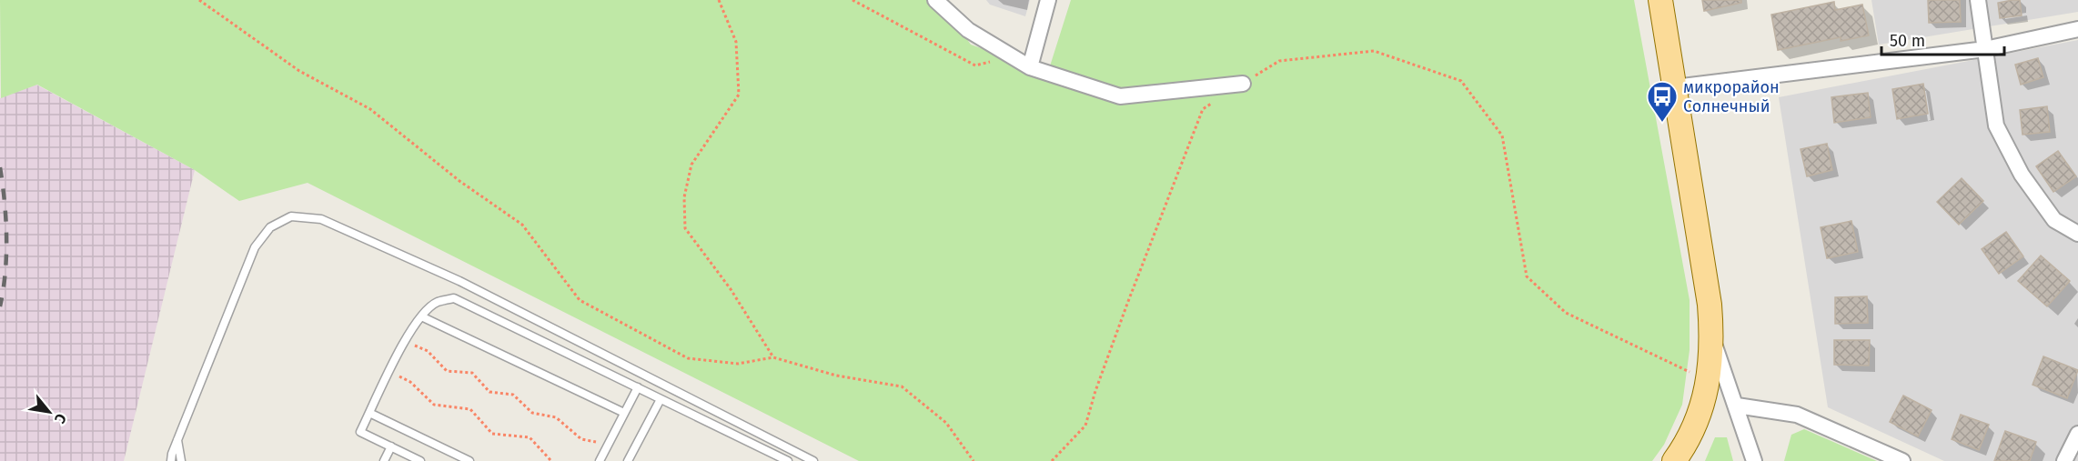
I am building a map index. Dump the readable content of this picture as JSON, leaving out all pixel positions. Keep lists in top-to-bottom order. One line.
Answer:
{"places":{"bus stop":["микрорайон Солнечный"]},"scale_bar":"50 m","north":"bottom right"}
